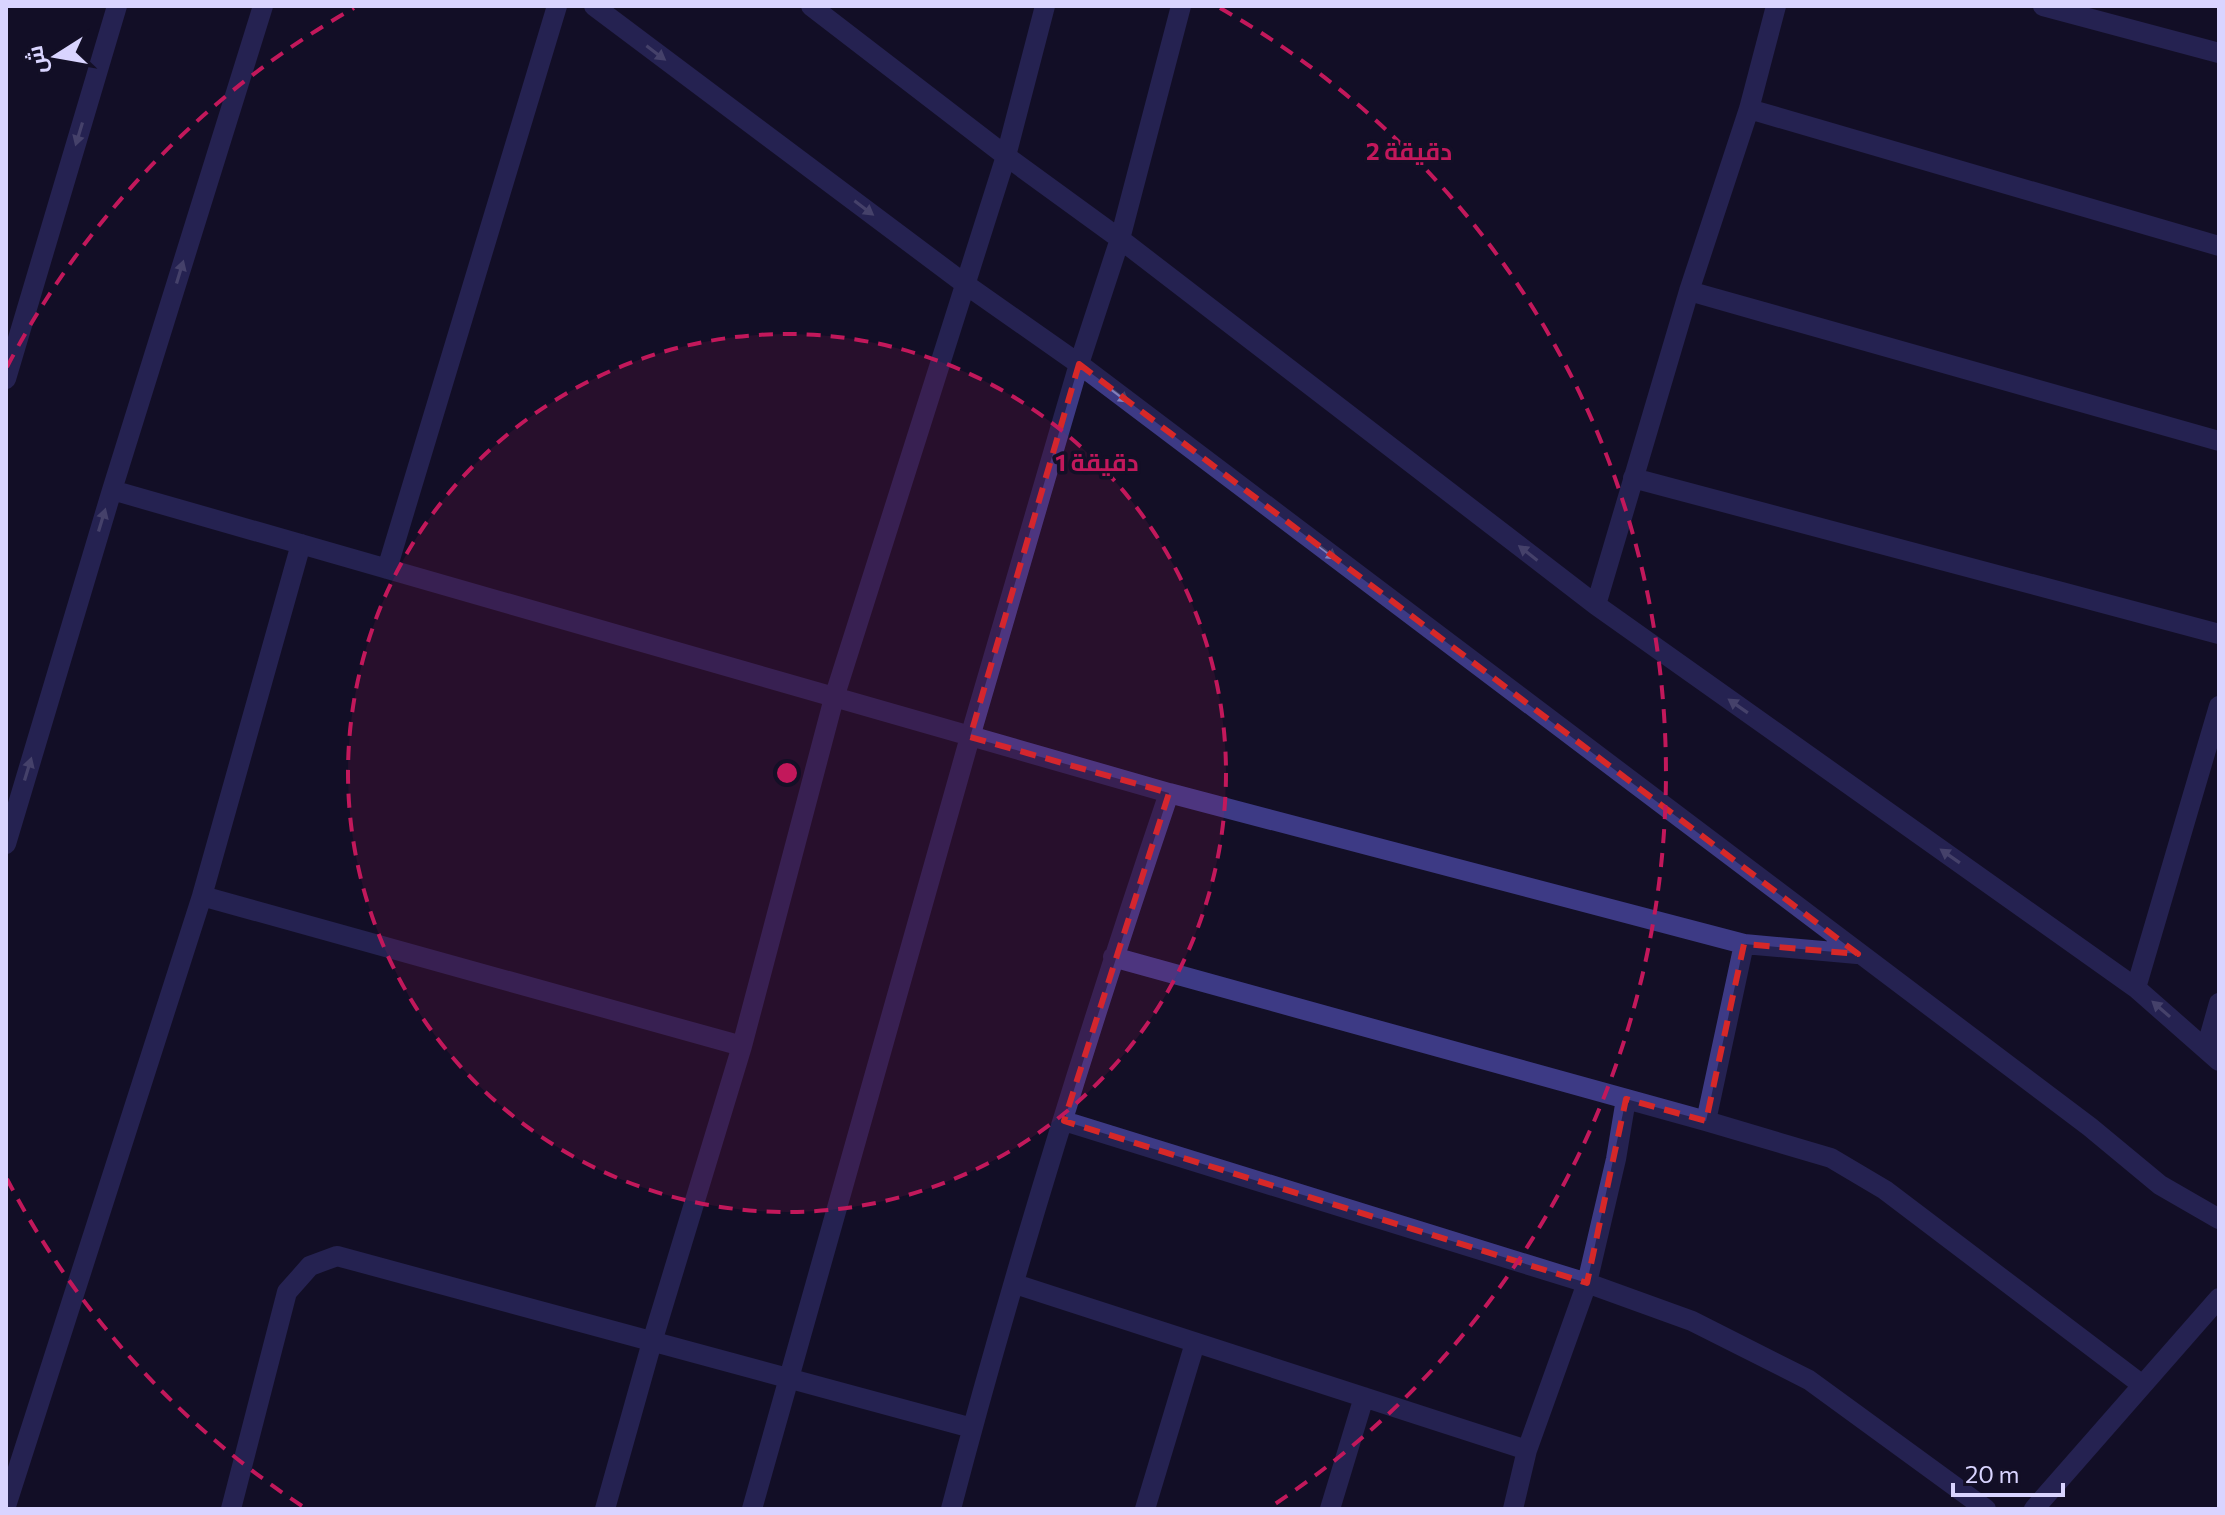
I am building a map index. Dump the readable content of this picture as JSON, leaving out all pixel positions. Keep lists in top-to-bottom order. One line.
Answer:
{"scale_bar":"20 m","north":"left","rings":["2 دقيقة","1 دقيقة"]}
